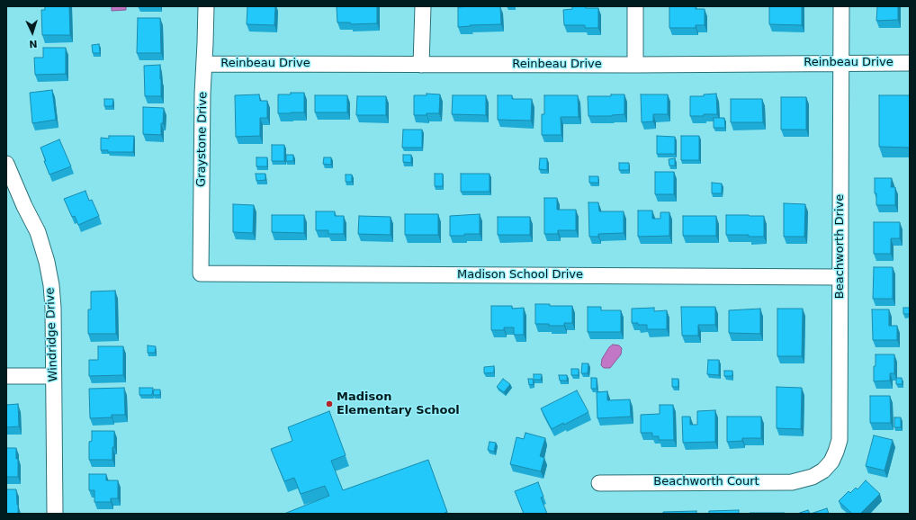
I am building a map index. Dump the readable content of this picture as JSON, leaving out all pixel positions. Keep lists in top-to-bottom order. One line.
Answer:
{"streets":{"street":["Reinbeau Drive","Graystone Drive","Beachworth Drive","Madison School Drive","Windridge Drive","Beachworth Court"]},"crossings":[["Reinbeau Drive","Graystone Drive"],["Reinbeau Drive","Beachworth Drive"],["Graystone Drive","Madison School Drive"],["Beachworth Drive","Madison School Drive"],["Beachworth Drive","Beachworth Court"]],"places":["Madison Elementary School"],"north":"bottom"}
